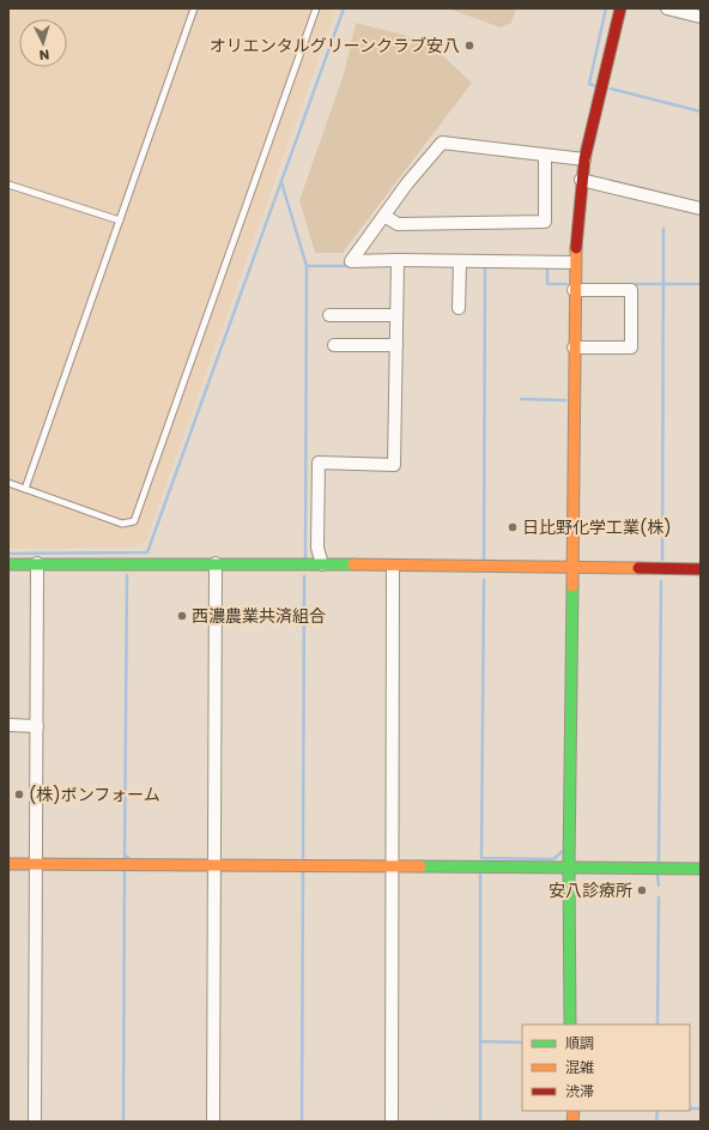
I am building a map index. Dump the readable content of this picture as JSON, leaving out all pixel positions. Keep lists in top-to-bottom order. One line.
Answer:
{"places":["オリエンタルグリーンクラブ安八","日比野化学工業(株)","西濃農業共済組合","(株)ボンフォーム","安八診療所"],"legend":["順調","混雑","渋滞"],"north":"bottom"}
